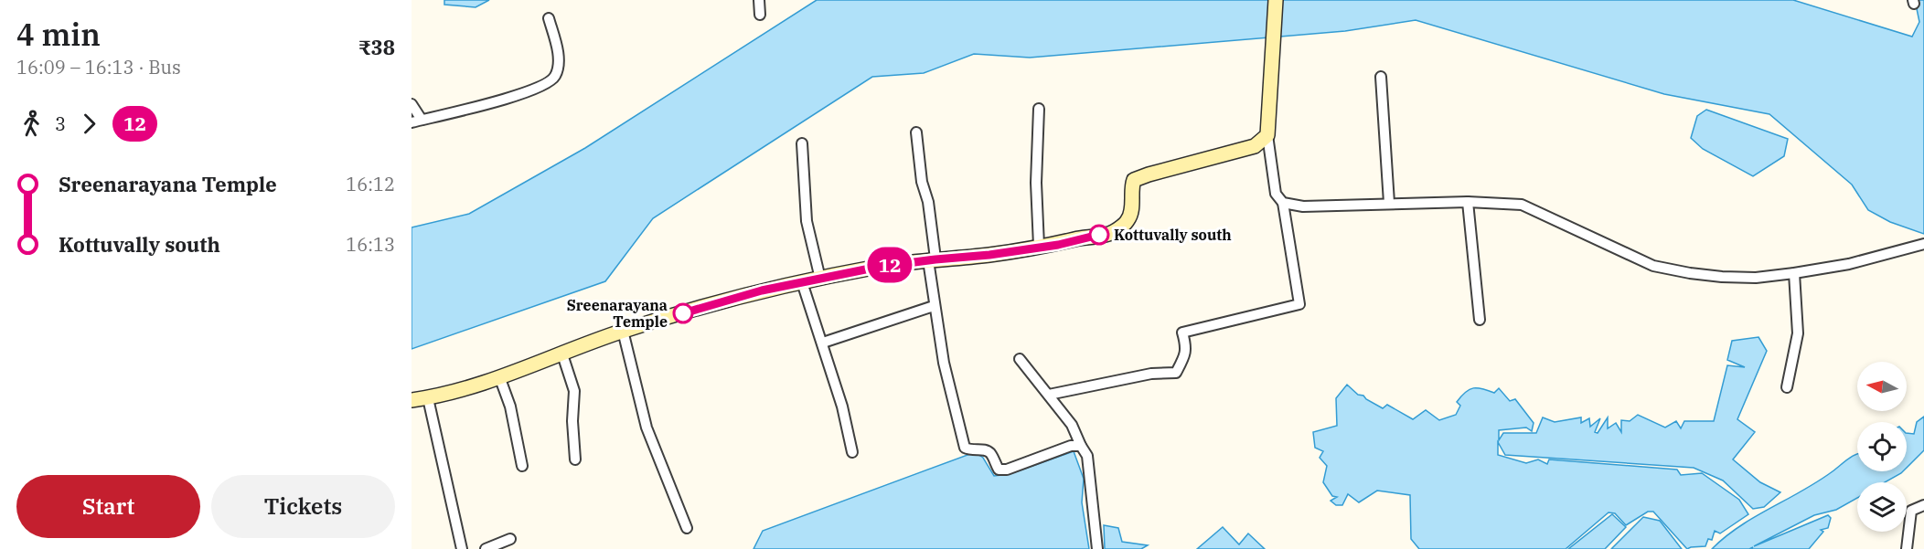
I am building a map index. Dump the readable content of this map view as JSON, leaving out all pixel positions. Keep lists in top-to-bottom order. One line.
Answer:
{"places":["Kottuvally south","Sreenarayana Temple"],"lines":["bus line 12"],"north":"left","page":{"heading":["4 min","16:09 – 16:13 · Bus","₹38"],"on_map":"12","legs":["3","12"],"list":[{"name":"Sreenarayana Temple","value":"16:12"},{"name":"Kottuvally south","value":"16:13"}],"buttons":["Start","Tickets"]}}
